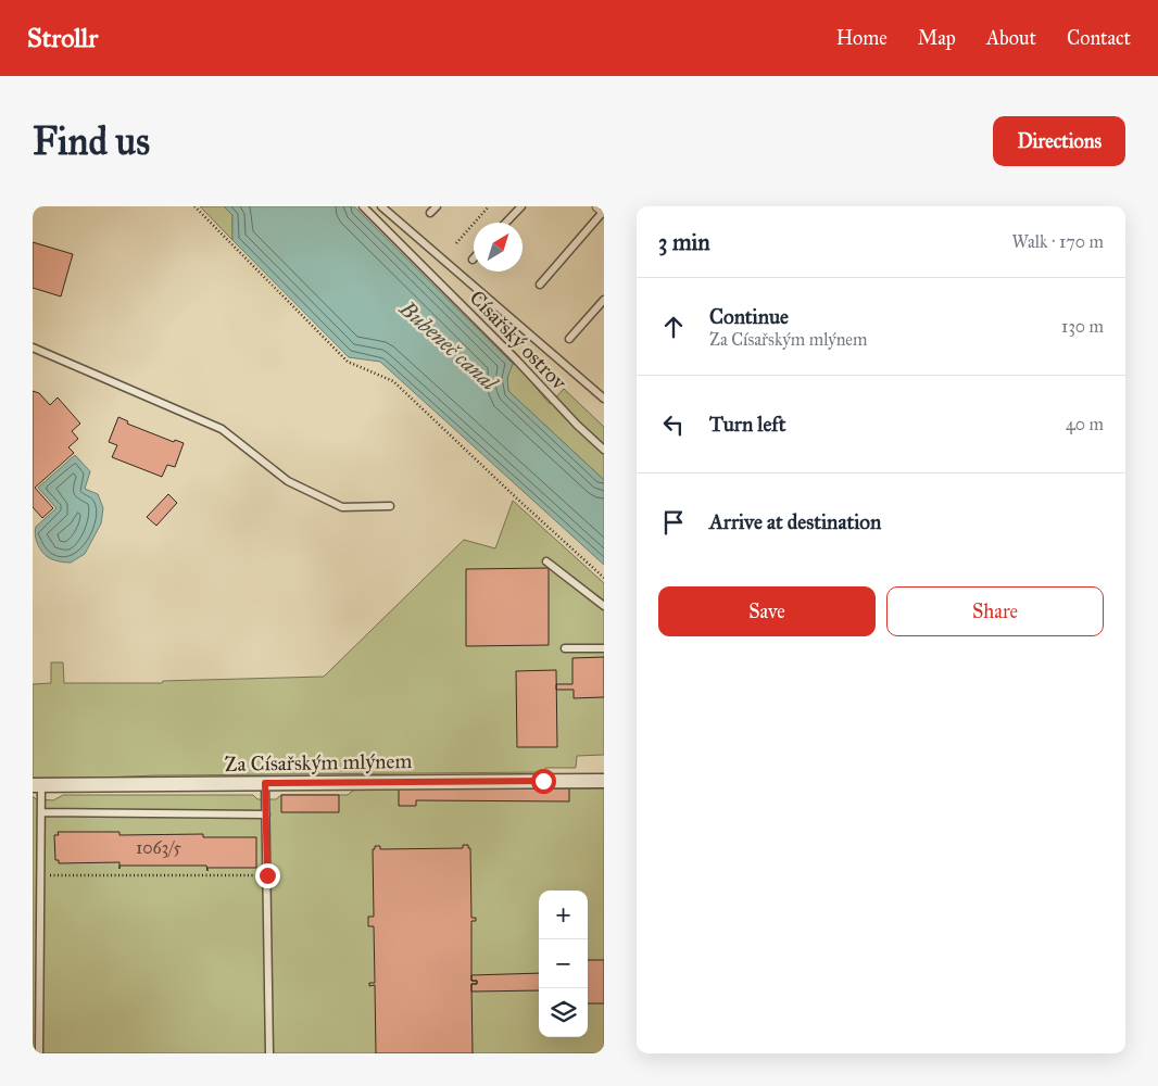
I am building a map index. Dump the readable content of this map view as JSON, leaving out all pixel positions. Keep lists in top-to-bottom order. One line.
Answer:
{"streets":{"street":["Za Císařským mlýnem"],"lane":["Císařský ostrov"]},"water":["Bubeneč canal"],"house_numbers":["1063/5"],"north":"top right","page":{"header":"Strollr","nav":["Home","Map","About","Contact"],"buttons":["Directions",["Save","Share"]],"title":"Find us","heading":["3 min","Walk · 170 m"],"list":[["Continue","Za Císařským mlýnem","130 m"],["Turn left","40 m"],"Arrive at destination"],"map_buttons":["+","−"]}}
